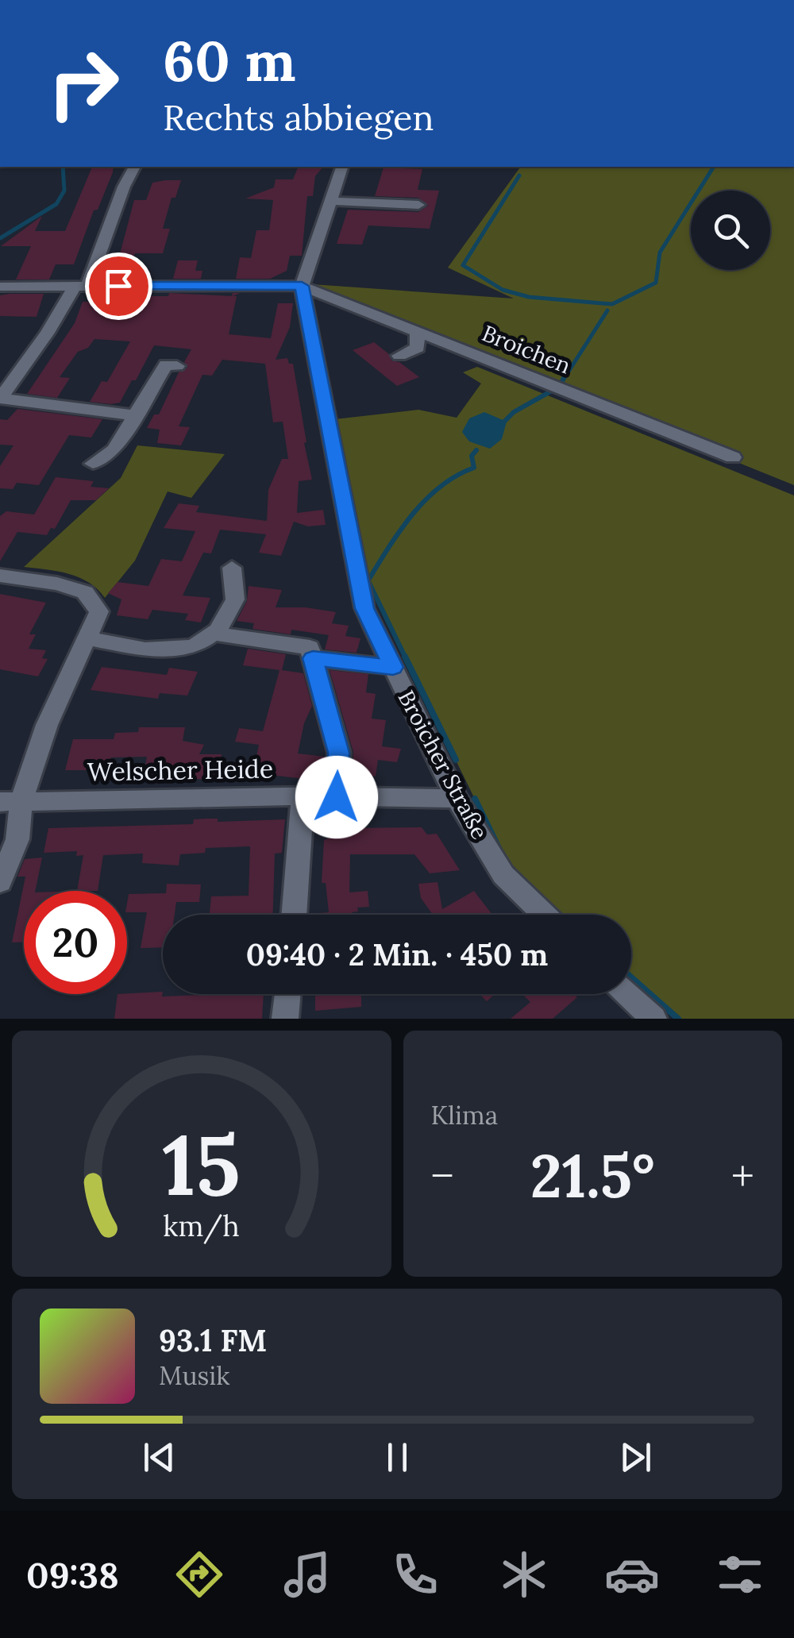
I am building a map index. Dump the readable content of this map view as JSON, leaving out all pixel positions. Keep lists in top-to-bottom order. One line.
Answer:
{"streets":{"street":["Broichen","Broicher Straße","Welscher Heide"]},"crossings":[["Broichen","Broicher Straße"],["Broicher Straße","Welscher Heide"]],"page":{"turn":["60 m","Rechts abbiegen"],"limit":"20","trip":"09:40 · 2 Min. · 450 m","tile":"Klima","heat":["−","21.5°","+"],"song":["93.1 FM","Musik"],"tabs":"09:38","gauge":["15","km/h"]}}
